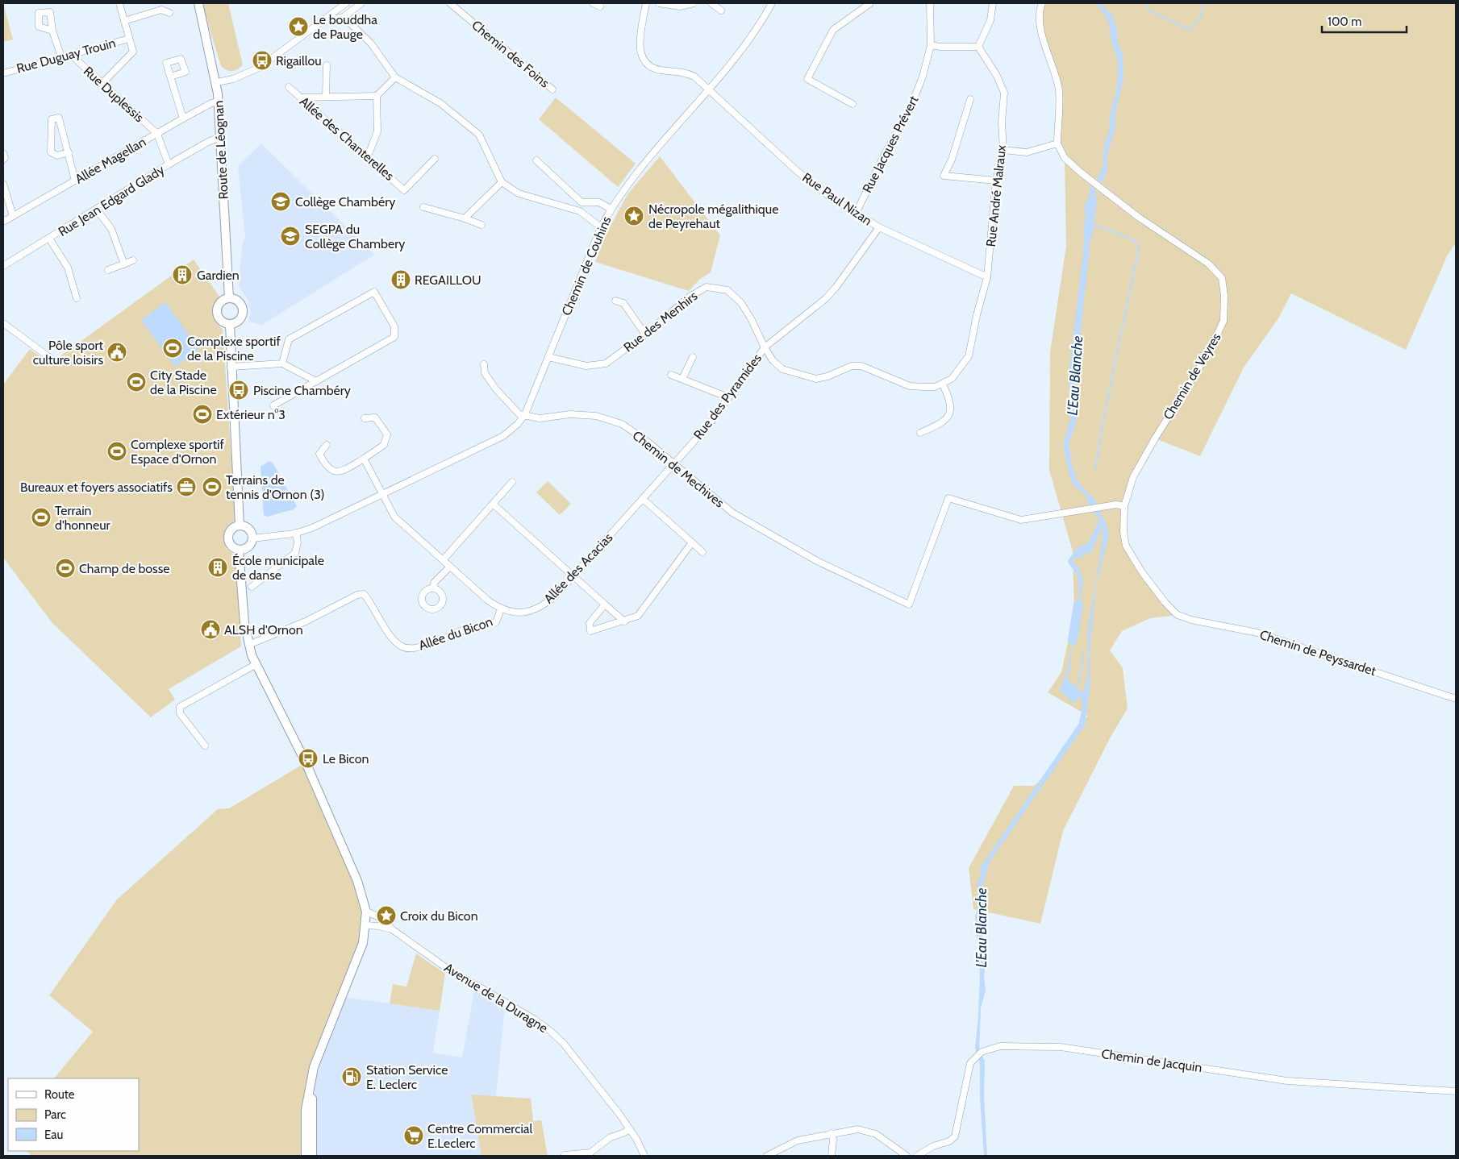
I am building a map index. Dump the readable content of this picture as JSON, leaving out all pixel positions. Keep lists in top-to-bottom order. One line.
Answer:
{"streets":{"main road":["Route de Léognan"],"street":["Chemin des Foins","Rue Duguay Trouin","Rue Duplessis","Allée des Chanterelles","Rue Jacques Prévert","Allée Magellan","Rue André Malraux","Rue Paul Nizan","Rue Jean Edgard Glady","Chemin de Couhins","Rue des Menhirs","Chemin de Veyres","Rue des Pyramides","Chemin de Mechives","Allée des Acacias","Allée du Bicon","Chemin de Peyssardet","Avenue de la Duragne","Chemin de Jacquin"]},"crossings":[["Rue Duguay Trouin","Rue Duplessis"],["Rue Duplessis","Allée Magellan"],["Rue Jacques Prévert","Rue Paul Nizan"],["Route de Léognan","Allée Magellan"],["Route de Léognan","Rue Jean Edgard Glady"],["Rue André Malraux","Rue Paul Nizan"],["Rue Paul Nizan","Chemin de Couhins"],["Rue Paul Nizan","Rue des Pyramides"],["Chemin de Couhins","Rue des Menhirs"],["Chemin de Couhins","Chemin de Mechives"],["Chemin de Couhins","Allée des Acacias"],["Rue des Menhirs","Rue des Pyramides"],["Chemin de Veyres","Chemin de Mechives"],["Chemin de Veyres","Chemin de Peyssardet"],["Rue des Pyramides","Chemin de Mechives"],["Rue des Pyramides","Allée des Acacias"],["Chemin de Mechives","Allée des Acacias"],["Allée des Acacias","Allée du Bicon"]],"water":["L'Eau Blanche"],"places":{"place":["Le bouddha de Pauge","Nécropole mégalithique de Peyrehaut","Croix du Bicon"],"bus stop":["Rigaillou","Piscine Chambéry","Le Bicon"],"school or university":["Collège Chambéry","SEGPA du Collège Chambery"],"building":["Gardien","REGAILLOU","École municipale de danse"],"sports":["Complexe sportif de la Piscine","City Stade de la Piscine","Extérieur n°3","Complexe sportif Espace d'Ornon","Terrains de tennis d'Ornon (3)","Terrain d'honneur","Champ de bosse"],"public building":["Pôle sport culture loisirs","ALSH d'Ornon"],"office":["Bureaux et foyers associatifs"],"fuel station":["Station Service E. Leclerc"],"supermarket":["Centre Commercial E.Leclerc"]},"legend":["Route","Parc","Eau"],"scale_bar":"100 m"}
